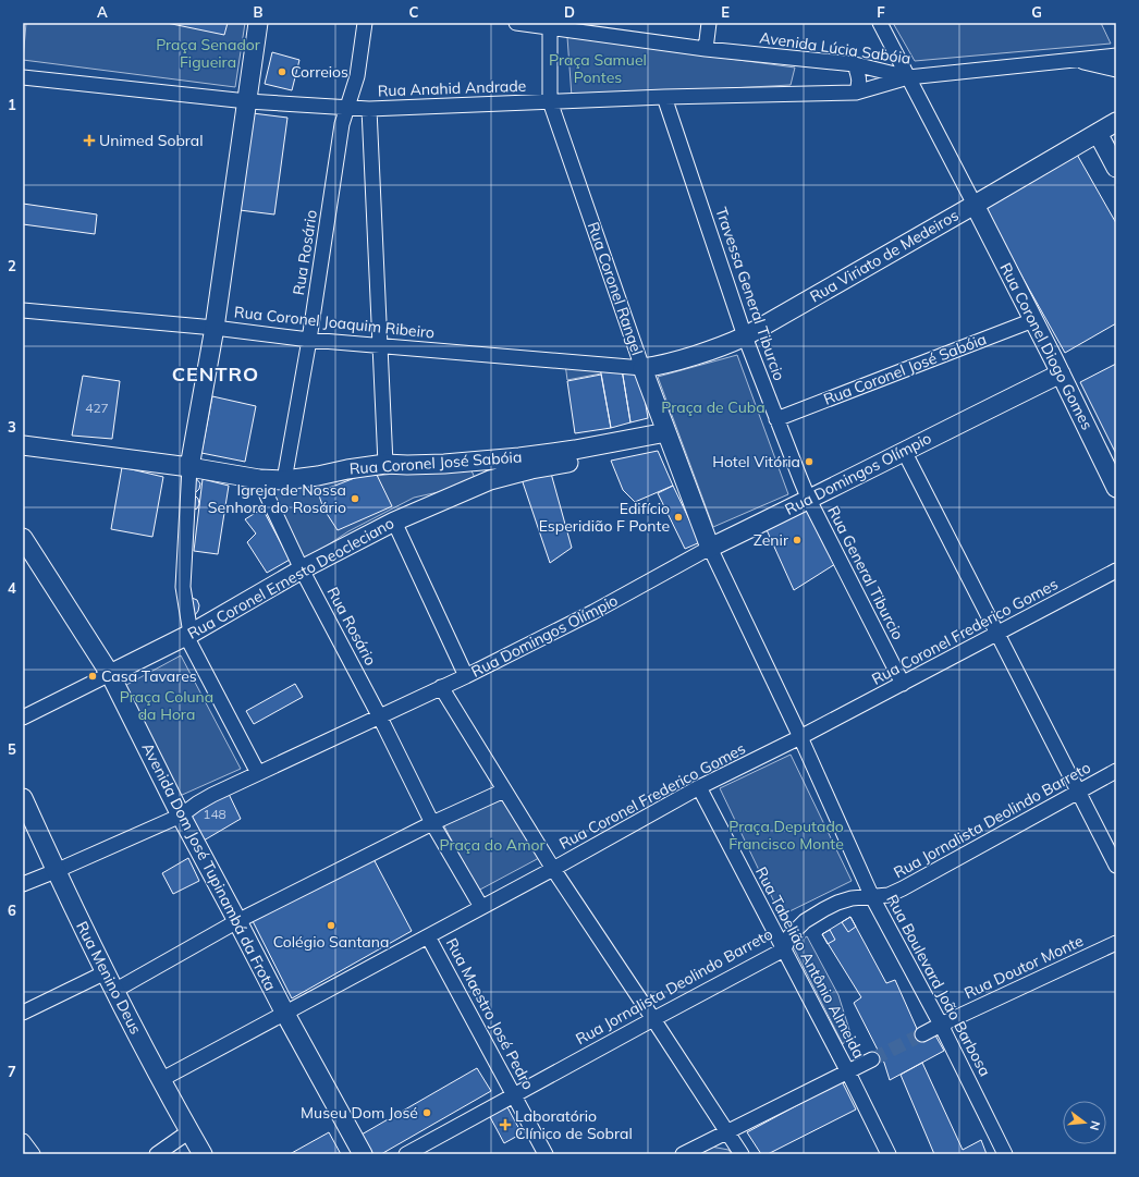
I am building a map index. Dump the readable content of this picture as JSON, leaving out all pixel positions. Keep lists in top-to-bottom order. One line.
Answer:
{"streets":{"main road":["Rua Viriato de Medeiros","Rua Coronel Rangel","Rua Coronel Diogo Gomes","Rua Coronel José Sabóia","Rua Domingos Olímpio","Rua Coronel Ernesto Deocleciano","Avenida Dom José Tupinambá da Frota","Rua Menino Deus"],"street":["Avenida Lúcia Sabóia","Rua Anahid Andrade","Rua Rosário","Travessa General Tiburcio","Rua Coronel Joaquim Ribeiro","Rua General Tiburcio","Rua Coronel Frederico Gomes","Rua Jornalista Deolindo Barreto","Rua Tabelião Antônio Almeida","Rua Doutor Monte","Rua Boulevard João Barbosa","Rua Maestro José Pedro"]},"crossings":[["Avenida Lúcia Sabóia","Rua Anahid Andrade"],["Avenida Lúcia Sabóia","Rua Coronel Rangel"],["Rua Anahid Andrade","Rua Rosário"],["Rua Anahid Andrade","Rua Coronel Rangel"],["Rua Anahid Andrade","Travessa General Tiburcio"],["Rua Rosário","Rua Coronel Joaquim Ribeiro"],["Rua Rosário","Rua Coronel José Sabóia"],["Rua Rosário","Rua Domingos Olímpio"],["Rua Rosário","Rua Coronel Ernesto Deocleciano"],["Rua Rosário","Rua Coronel Frederico Gomes"],["Rua Viriato de Medeiros","Rua Coronel Rangel"],["Rua Viriato de Medeiros","Travessa General Tiburcio"],["Rua Viriato de Medeiros","Rua Coronel Joaquim Ribeiro"],["Rua Viriato de Medeiros","Rua Coronel Diogo Gomes"],["Rua Coronel Rangel","Rua Coronel Joaquim Ribeiro"],["Rua Coronel Rangel","Rua Coronel José Sabóia"],["Rua Coronel Rangel","Rua Domingos Olímpio"],["Rua Coronel Rangel","Rua Coronel Ernesto Deocleciano"],["Rua Coronel Rangel","Rua Boulevard João Barbosa"],["Travessa General Tiburcio","Rua Coronel José Sabóia"],["Travessa General Tiburcio","Rua Domingos Olímpio"],["Travessa General Tiburcio","Rua General Tiburcio"],["Rua Coronel Diogo Gomes","Rua Coronel José Sabóia"],["Rua Coronel Diogo Gomes","Rua Domingos Olímpio"],["Rua Coronel José Sabóia","Rua Coronel Ernesto Deocleciano"],["Rua Domingos Olímpio","Rua General Tiburcio"],["Rua Domingos Olímpio","Avenida Dom José Tupinambá da Frota"],["Rua Domingos Olímpio","Rua Menino Deus"],["Rua Domingos Olímpio","Rua Boulevard João Barbosa"],["Rua General Tiburcio","Rua Coronel Frederico Gomes"],["Rua Coronel Ernesto Deocleciano","Avenida Dom José Tupinambá da Frota"],["Rua Coronel Frederico Gomes","Avenida Dom José Tupinambá da Frota"],["Rua Coronel Frederico Gomes","Rua Tabelião Antônio Almeida"],["Rua Coronel Frederico Gomes","Rua Menino Deus"],["Rua Coronel Frederico Gomes","Rua Boulevard João Barbosa"],["Rua Coronel Frederico Gomes","Rua Maestro José Pedro"],["Rua Jornalista Deolindo Barreto","Rua Tabelião Antônio Almeida"],["Rua Jornalista Deolindo Barreto","Rua Boulevard João Barbosa"],["Rua Jornalista Deolindo Barreto","Rua Maestro José Pedro"],["Rua Doutor Monte","Rua Boulevard João Barbosa"]],"districts":["CENTRO"],"parks":["Praça Senador Figueira","Praça Samuel Pontes","Praça de Cuba","Praça Coluna da Hora","Praça Deputado Francisco Monte","Praça do Amor"],"places":{"other":["Correios","Hotel Vitória","Igreja de Nossa Senhora do Rosário","Edifício Esperidião F Ponte","Zenir","Casa Tavares","Colégio Santana","Museu Dom José"],"health":["Unimed Sobral","Laboratório Clínico de Sobral"]},"house_numbers":["427","148"],"north":"right","grid":{"columns":["A","B","C","D","E","F","G"],"rows":["1","2","3","4","5","6","7"]}}
